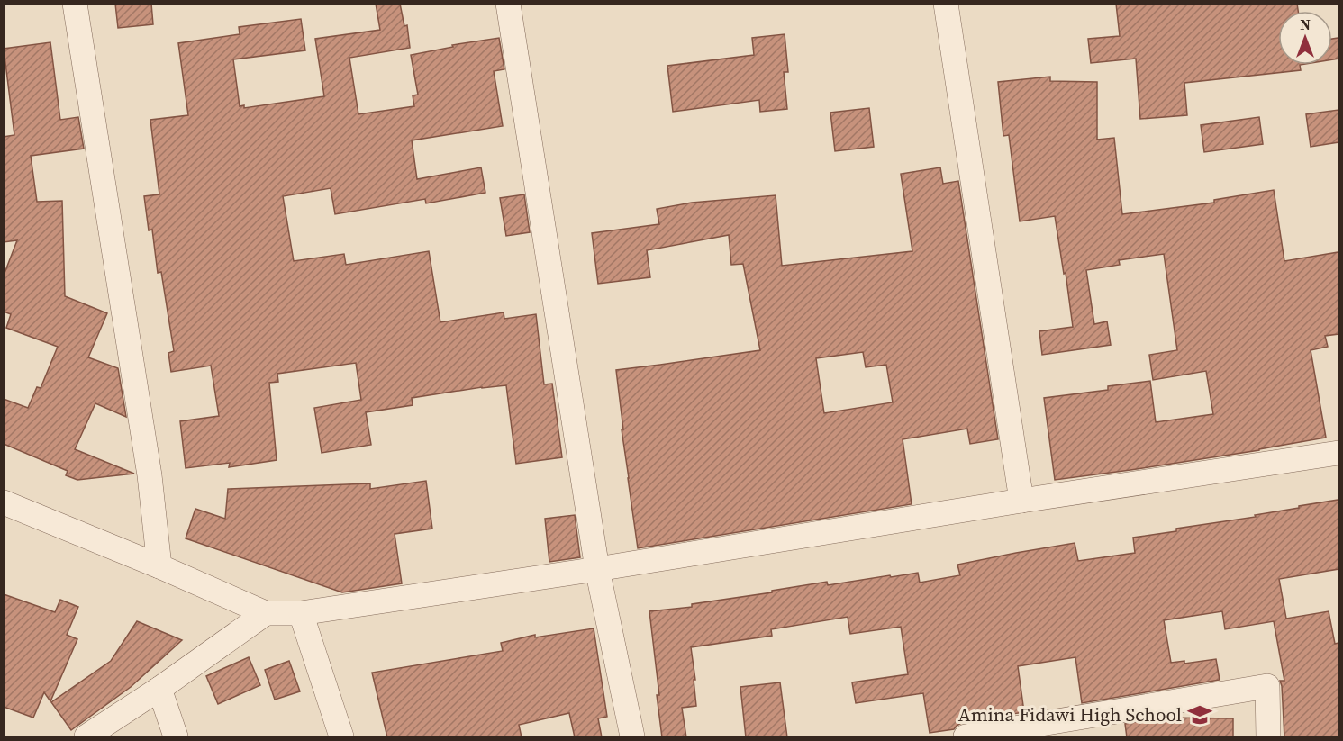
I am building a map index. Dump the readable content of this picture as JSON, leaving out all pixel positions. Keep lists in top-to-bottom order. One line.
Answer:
{"places":{"school or university":["Amina Fidawi High School"]},"north":"top"}
